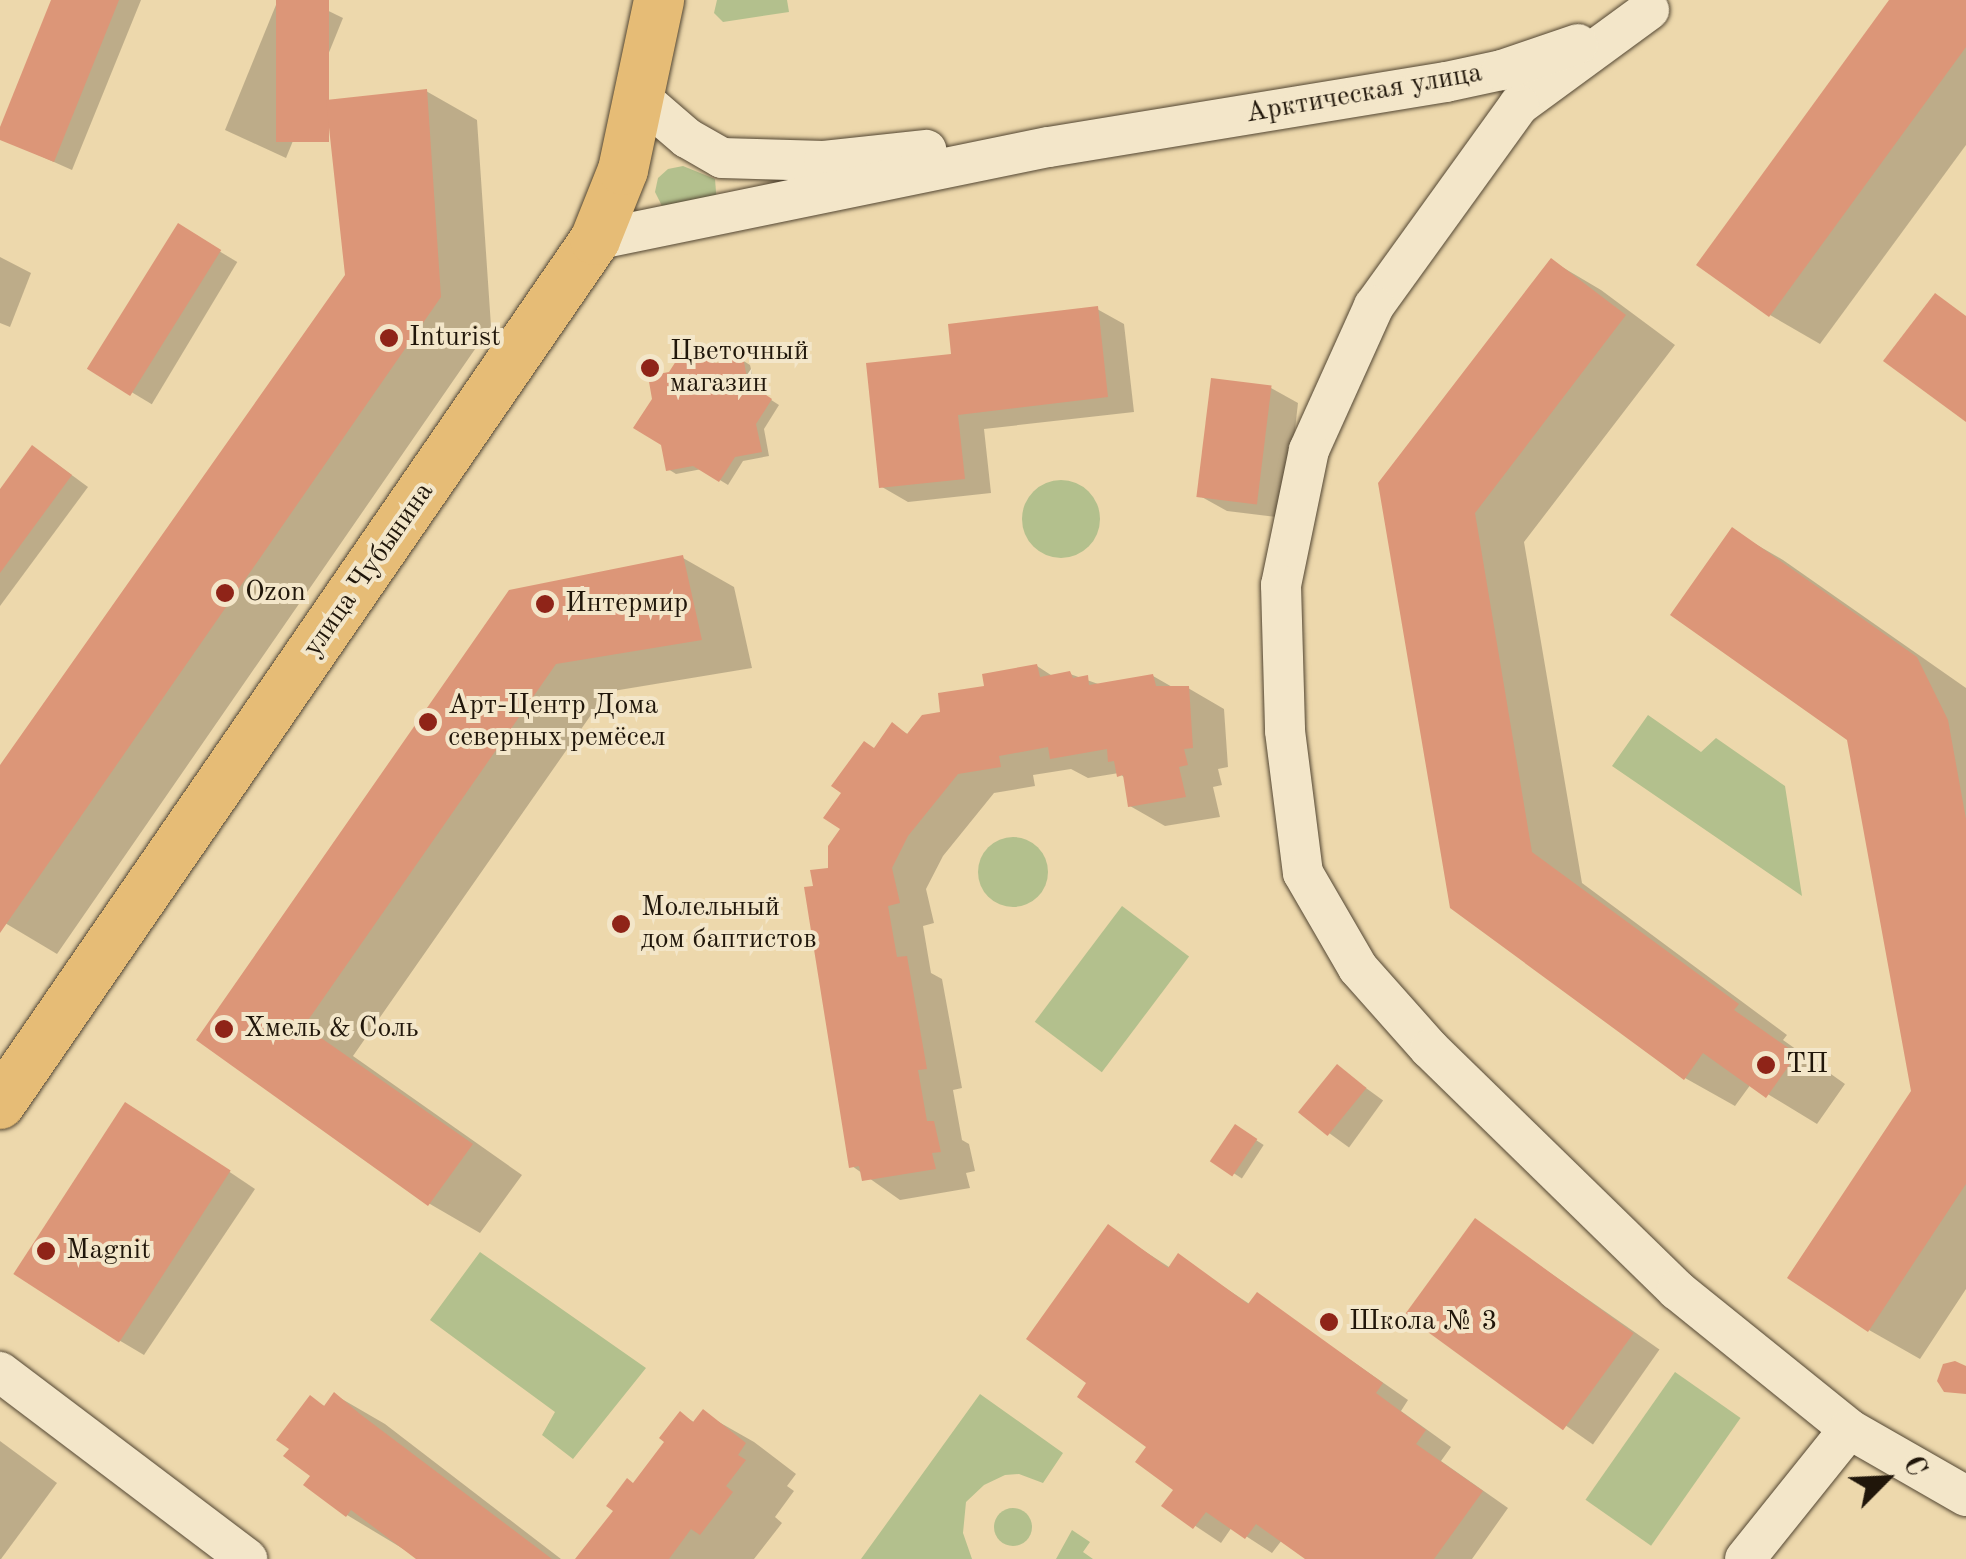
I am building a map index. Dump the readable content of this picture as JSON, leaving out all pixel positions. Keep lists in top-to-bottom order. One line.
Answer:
{"streets":{"main road":["улица Чубынина"],"street":["Арктическая улица"]},"crossings":[["Арктическая улица","улица Чубынина"]],"places":["Inturist","Цветочный магазин","Ozon","Интермир","Арт-Центр Дома северных ремёсел","Молельный дом баптистов","Хмель & Соль","ТП","Magnit","Школа № 3"],"north":"top right"}
